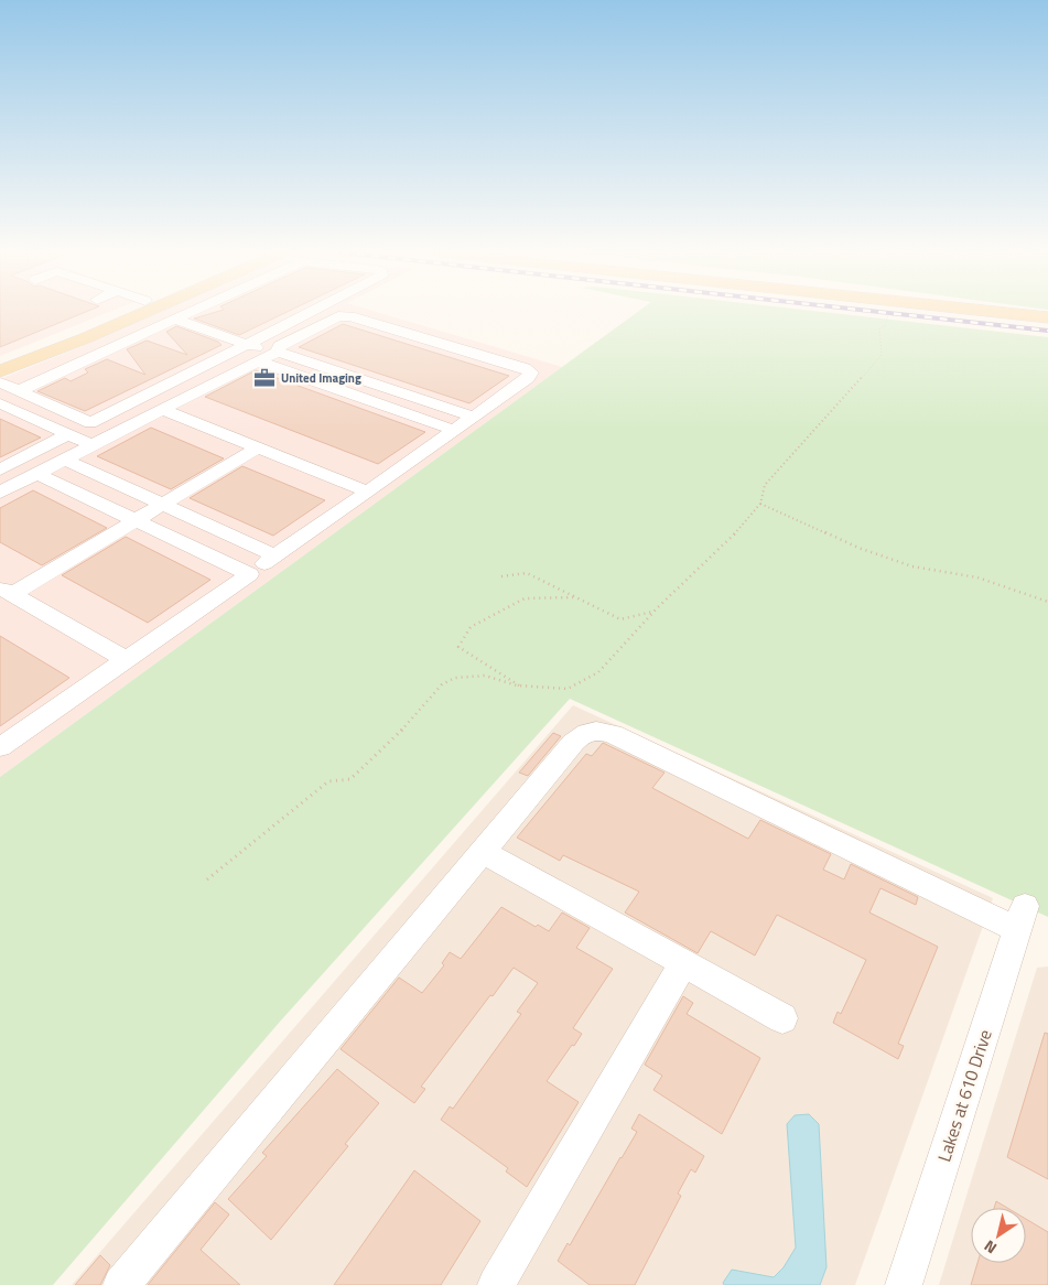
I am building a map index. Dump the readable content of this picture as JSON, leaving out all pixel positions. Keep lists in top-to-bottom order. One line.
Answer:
{"streets":{"street":["Lakes at 610 Drive"]},"places":{"office":["United Imaging"]},"north":"bottom left"}
